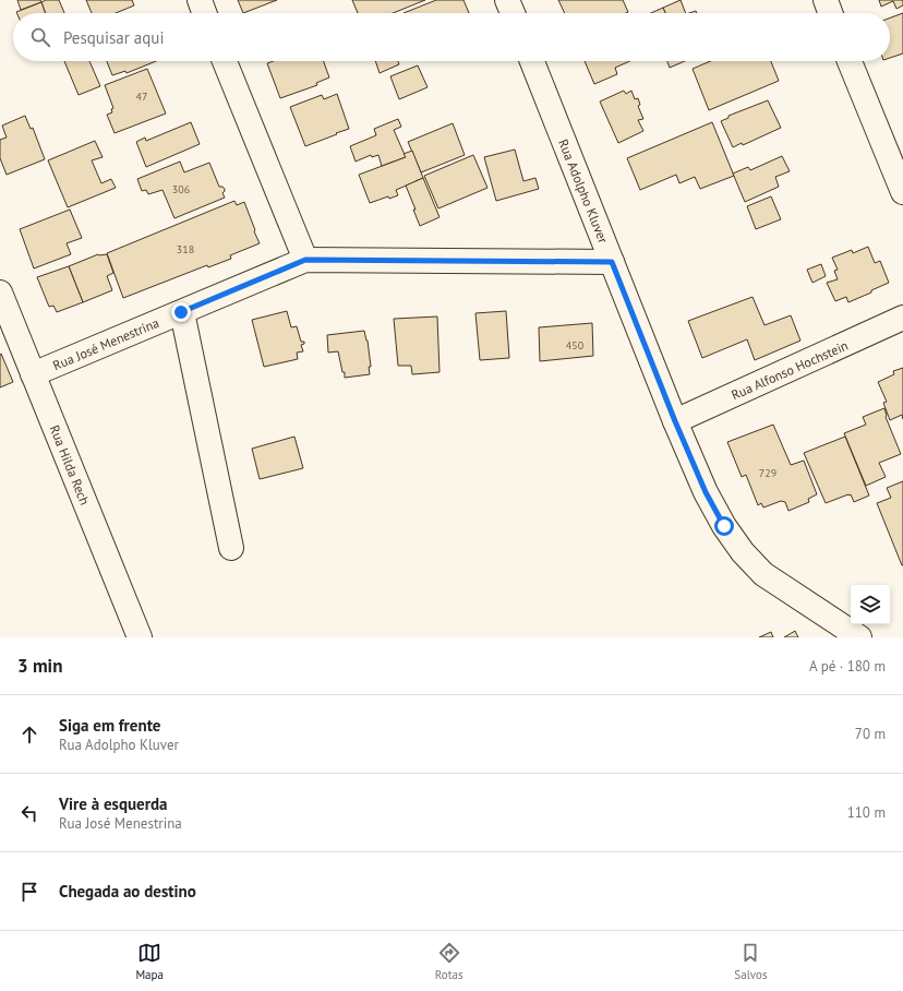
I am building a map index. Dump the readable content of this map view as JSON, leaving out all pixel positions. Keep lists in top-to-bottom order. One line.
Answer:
{"streets":{"street":["Rua Adolpho Kluver","Rua José Menestrina","Rua Alfonso Hochstein","Rua Hilda Rech"]},"crossings":[["Rua Adolpho Kluver","Rua José Menestrina"],["Rua Adolpho Kluver","Rua Alfonso Hochstein"],["Rua José Menestrina","Rua Hilda Rech"]],"house_numbers":["47","306","318","450","729"],"page":{"search":"Pesquisar aqui","heading":["3 min","A pé · 180 m"],"list":[["Siga em frente","Rua Adolpho Kluver","70 m"],["Vire à esquerda","Rua José Menestrina","110 m"],"Chegada ao destino"],"nav":["Mapa","Rotas","Salvos"]}}
